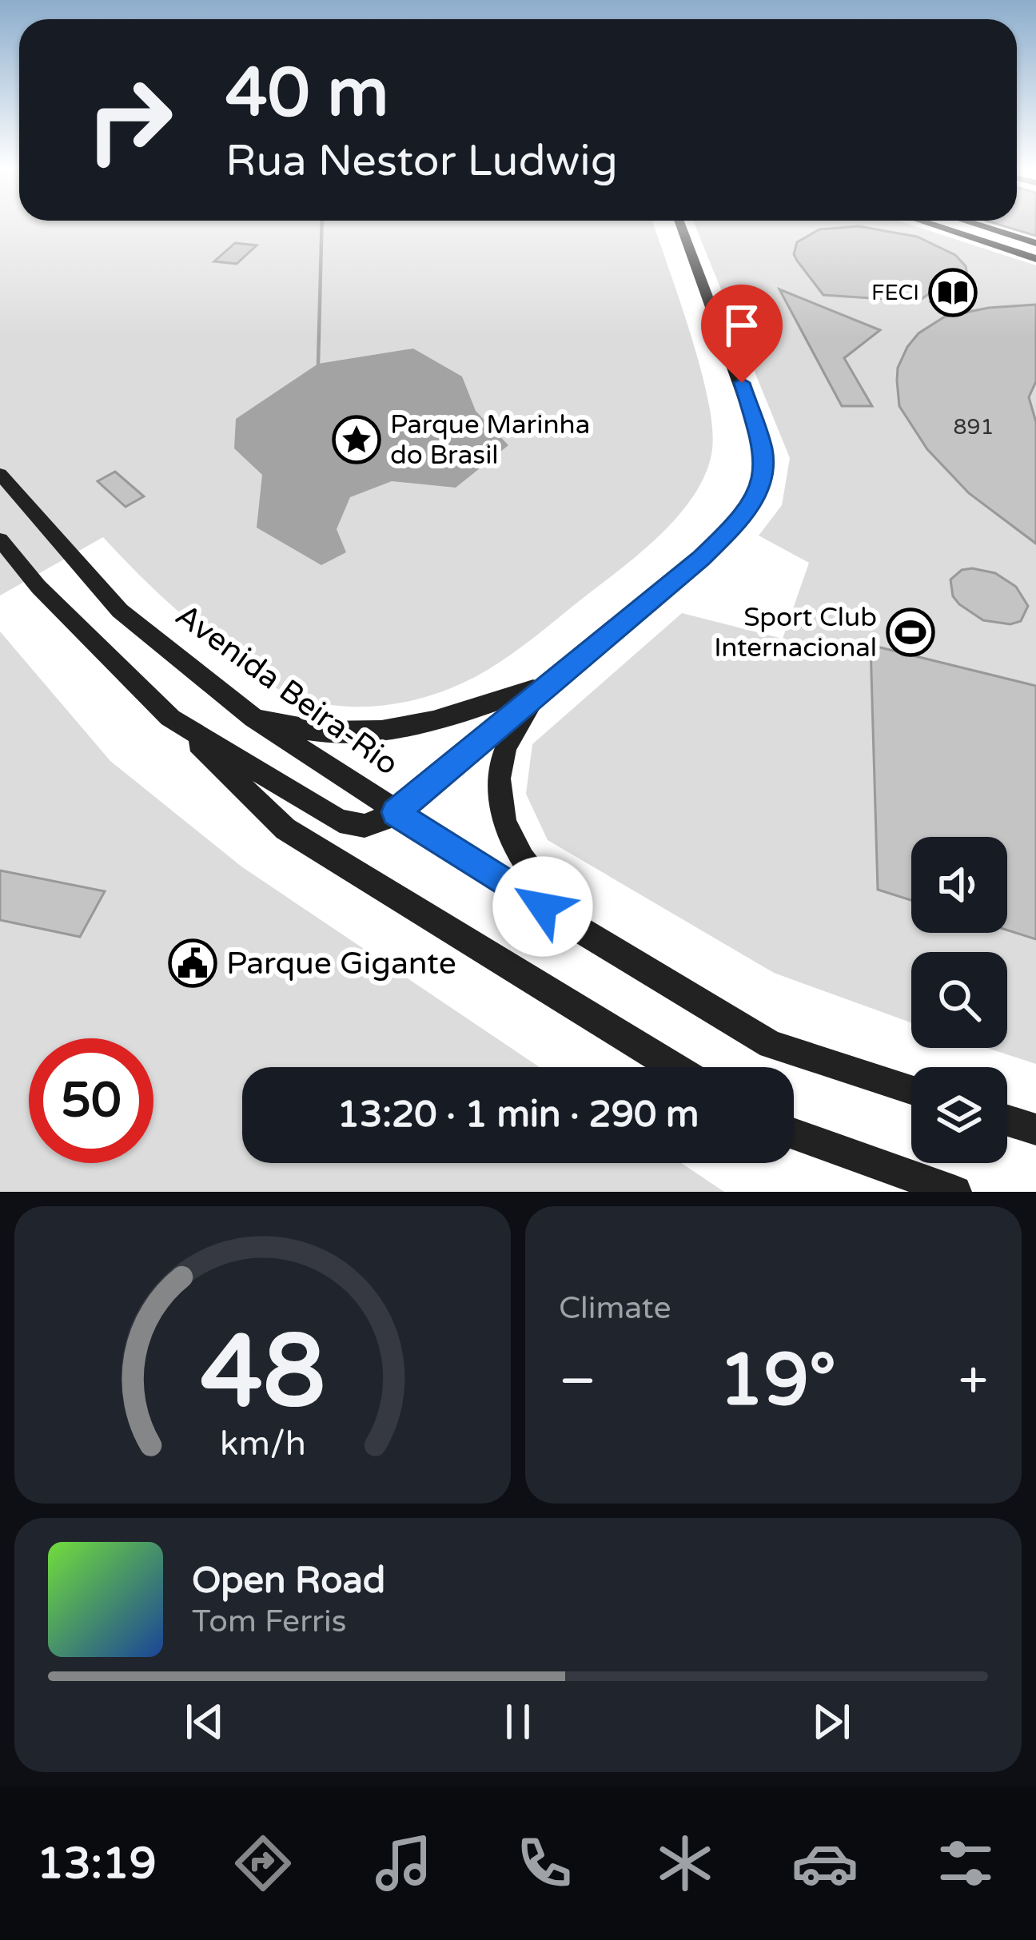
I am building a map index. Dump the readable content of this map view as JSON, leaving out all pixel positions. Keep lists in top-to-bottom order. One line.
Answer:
{"streets":{"main road":["Avenida Beira-Rio"]},"places":{"library":["FECI"],"place":["Parque Marinha do Brasil"],"sports":["Sport Club Internacional"],"public building":["Parque Gigante"]},"house_numbers":["891"],"page":{"turn":["40 m","Rua Nestor Ludwig"],"limit":"50","trip":"13:20 · 1 min · 290 m","tile":"Climate","heat":["−","19°","+"],"song":["Open Road","Tom Ferris"],"tabs":"13:19","gauge":["48","km/h"]}}
